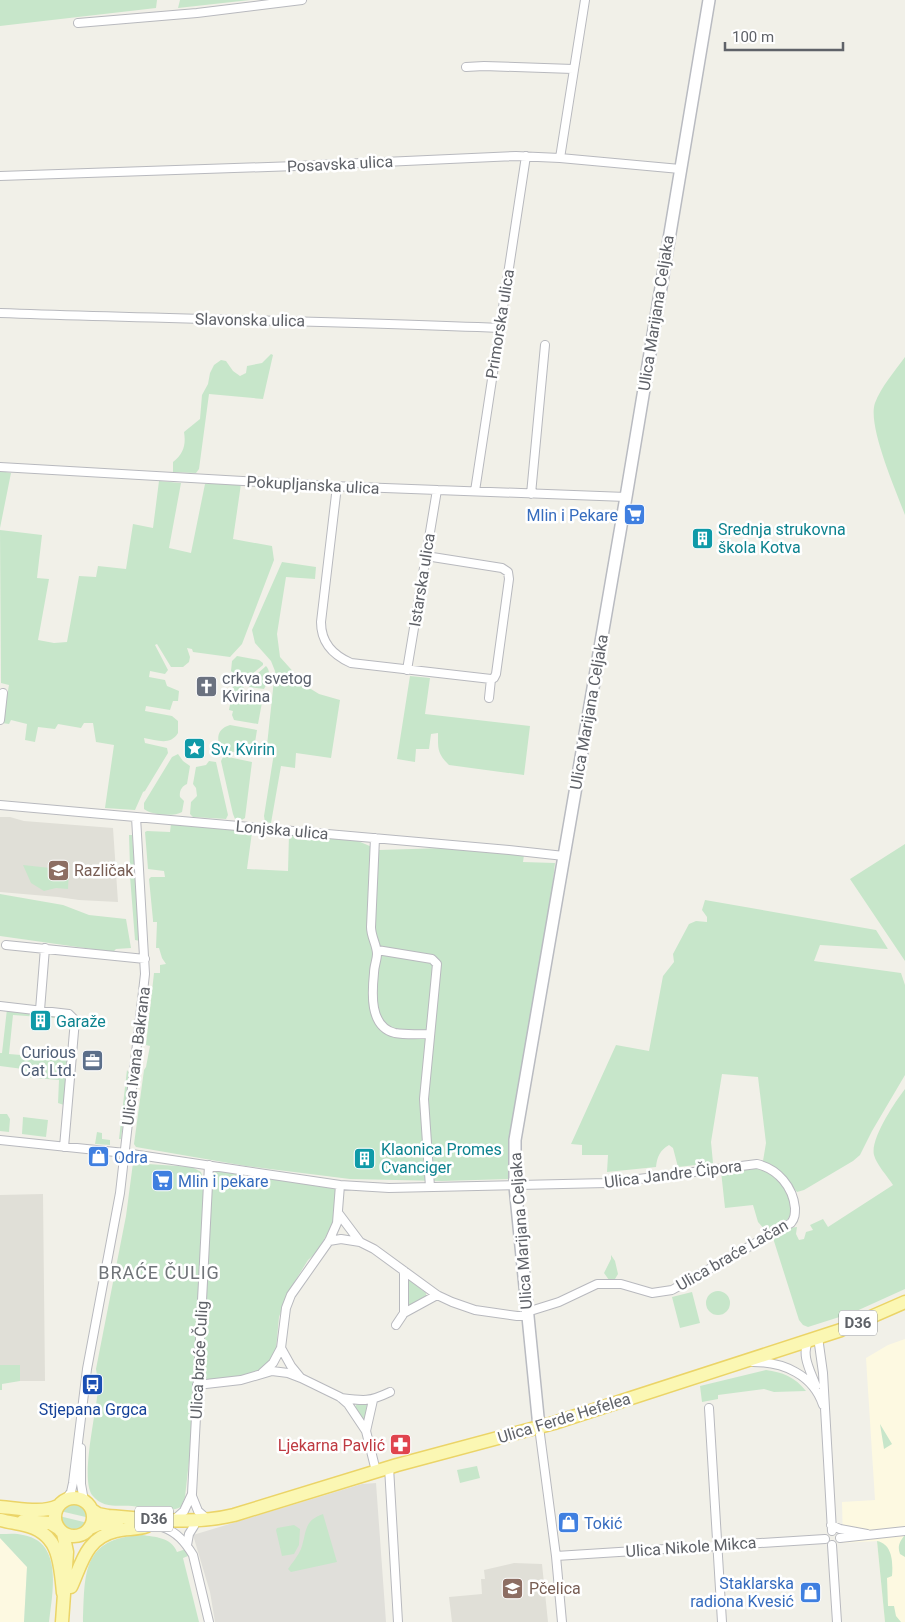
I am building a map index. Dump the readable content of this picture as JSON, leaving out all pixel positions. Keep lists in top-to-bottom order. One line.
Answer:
{"streets":{"main road":["Ulica Marijana Celjaka","D36","Ulica Ferde Hefelea"],"street":["Posavska ulica","Slavonska ulica","Primorska ulica","Pokupljanska ulica","Istarska ulica","Lonjska ulica","Ulica Ivana Bakrana","Ulica Jandre Čipora","Ulica braće Lačan","Ulica braće Čulig","Ulica Nikole Mikca"]},"crossings":[["Posavska ulica","Ulica Marijana Celjaka"],["Posavska ulica","Primorska ulica"],["Ulica Marijana Celjaka","Pokupljanska ulica"],["Ulica Marijana Celjaka","Lonjska ulica"],["Ulica Marijana Celjaka","Ulica Jandre Čipora"],["Ulica Marijana Celjaka","Ulica braće Lačan"],["Ulica Marijana Celjaka","Ulica Ferde Hefelea"],["Slavonska ulica","Primorska ulica"],["Primorska ulica","Pokupljanska ulica"],["Pokupljanska ulica","Istarska ulica"],["Lonjska ulica","Ulica Ivana Bakrana"],["Ulica Ivana Bakrana","Ulica Jandre Čipora"],["Ulica Jandre Čipora","Ulica braće Lačan"],["Ulica Jandre Čipora","Ulica braće Čulig"],["D36","Ulica braće Čulig"],["D36","Ulica Ferde Hefelea"]],"districts":["BRAĆE ČULIG"],"places":{"supermarket":["Mlin i Pekare","Mlin i pekare"],"building":["Srednja strukovna škola Kotva","Garaže","Klaonica Promes Cvanciger"],"church":["crkva svetog Kvirina"],"place":["Sv. Kvirin"],"school or university":["Različak","Pčelica"],"office":["Curious Cat Ltd."],"shop":["Odra","Tokić","Staklarska radiona Kvesić"],"bus stop":["Stjepana Grgca"],"pharmacy":["Ljekarna Pavlić"]},"scale_bar":"100 m"}
